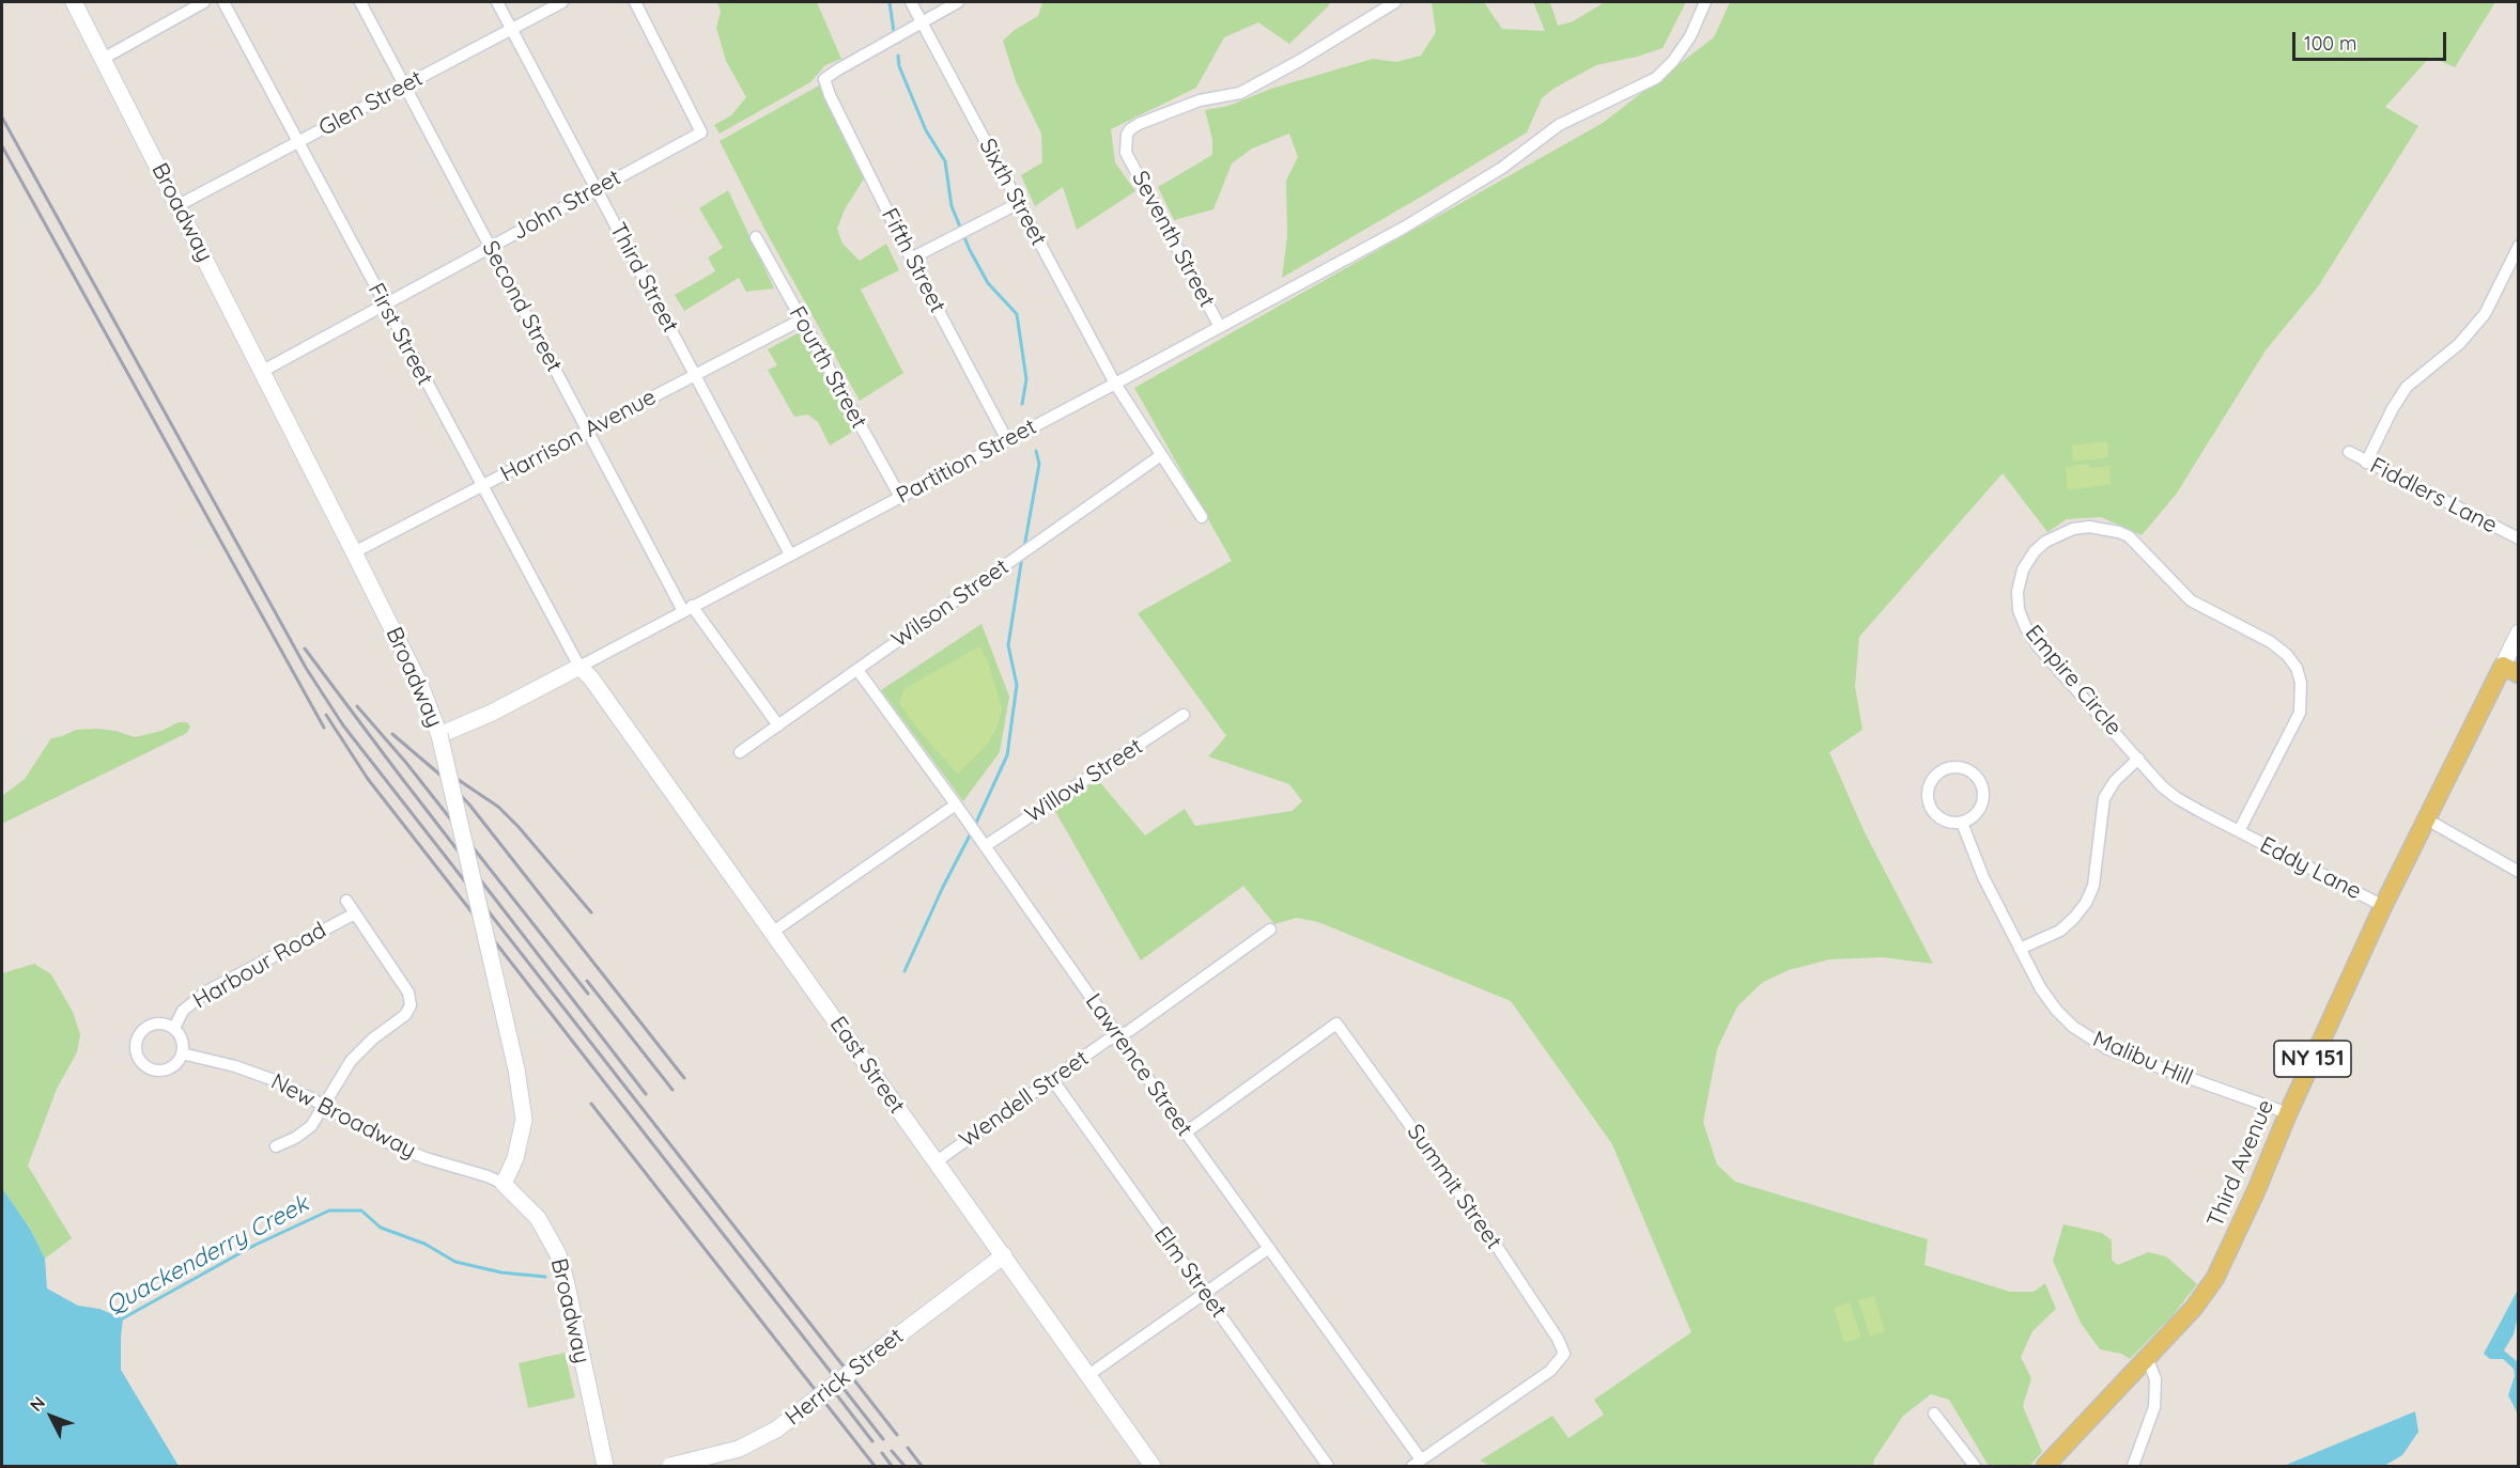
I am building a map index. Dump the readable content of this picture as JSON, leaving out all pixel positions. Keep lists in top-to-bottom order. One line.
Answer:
{"streets":{"main road":["NY 151","Third Avenue"],"street":["Glen Street","Sixth Street","John Street","Broadway","Seventh Street","Fifth Street","Third Street","Second Street","First Street","Fourth Street","Harrison Avenue","Partition Street","Fiddlers Lane","Wilson Street","Empire Circle","Willow Street","Eddy Lane","Harbour Road","Malibu Hill","East Street","Lawrence Street","Wendell Street","New Broadway","Summit Street","Elm Street","Herrick Street"]},"crossings":[["Glen Street","Broadway"],["Glen Street","Third Street"],["Glen Street","Second Street"],["Glen Street","First Street"],["Sixth Street","Fifth Street"],["Sixth Street","Partition Street"],["Sixth Street","Wilson Street"],["John Street","Broadway"],["John Street","Third Street"],["John Street","Second Street"],["John Street","First Street"],["Broadway","Harrison Avenue"],["Broadway","Partition Street"],["Broadway","New Broadway"],["Seventh Street","Partition Street"],["Fifth Street","Partition Street"],["Third Street","Harrison Avenue"],["Third Street","Partition Street"],["Second Street","Harrison Avenue"],["Second Street","Partition Street"],["Second Street","Wilson Street"],["First Street","Harrison Avenue"],["First Street","Partition Street"],["First Street","East Street"],["Fourth Street","Harrison Avenue"],["Fourth Street","Partition Street"],["Partition Street","East Street"],["Wilson Street","Lawrence Street"],["Empire Circle","Eddy Lane"],["Willow Street","Lawrence Street"],["Eddy Lane","Third Avenue"],["Harbour Road","New Broadway"],["Malibu Hill","Third Avenue"],["East Street","Wendell Street"],["East Street","Herrick Street"],["Lawrence Street","Wendell Street"],["Lawrence Street","Summit Street"],["Wendell Street","Elm Street"]],"water":["Quackenderry Creek"],"scale_bar":"100 m","north":"top left"}
